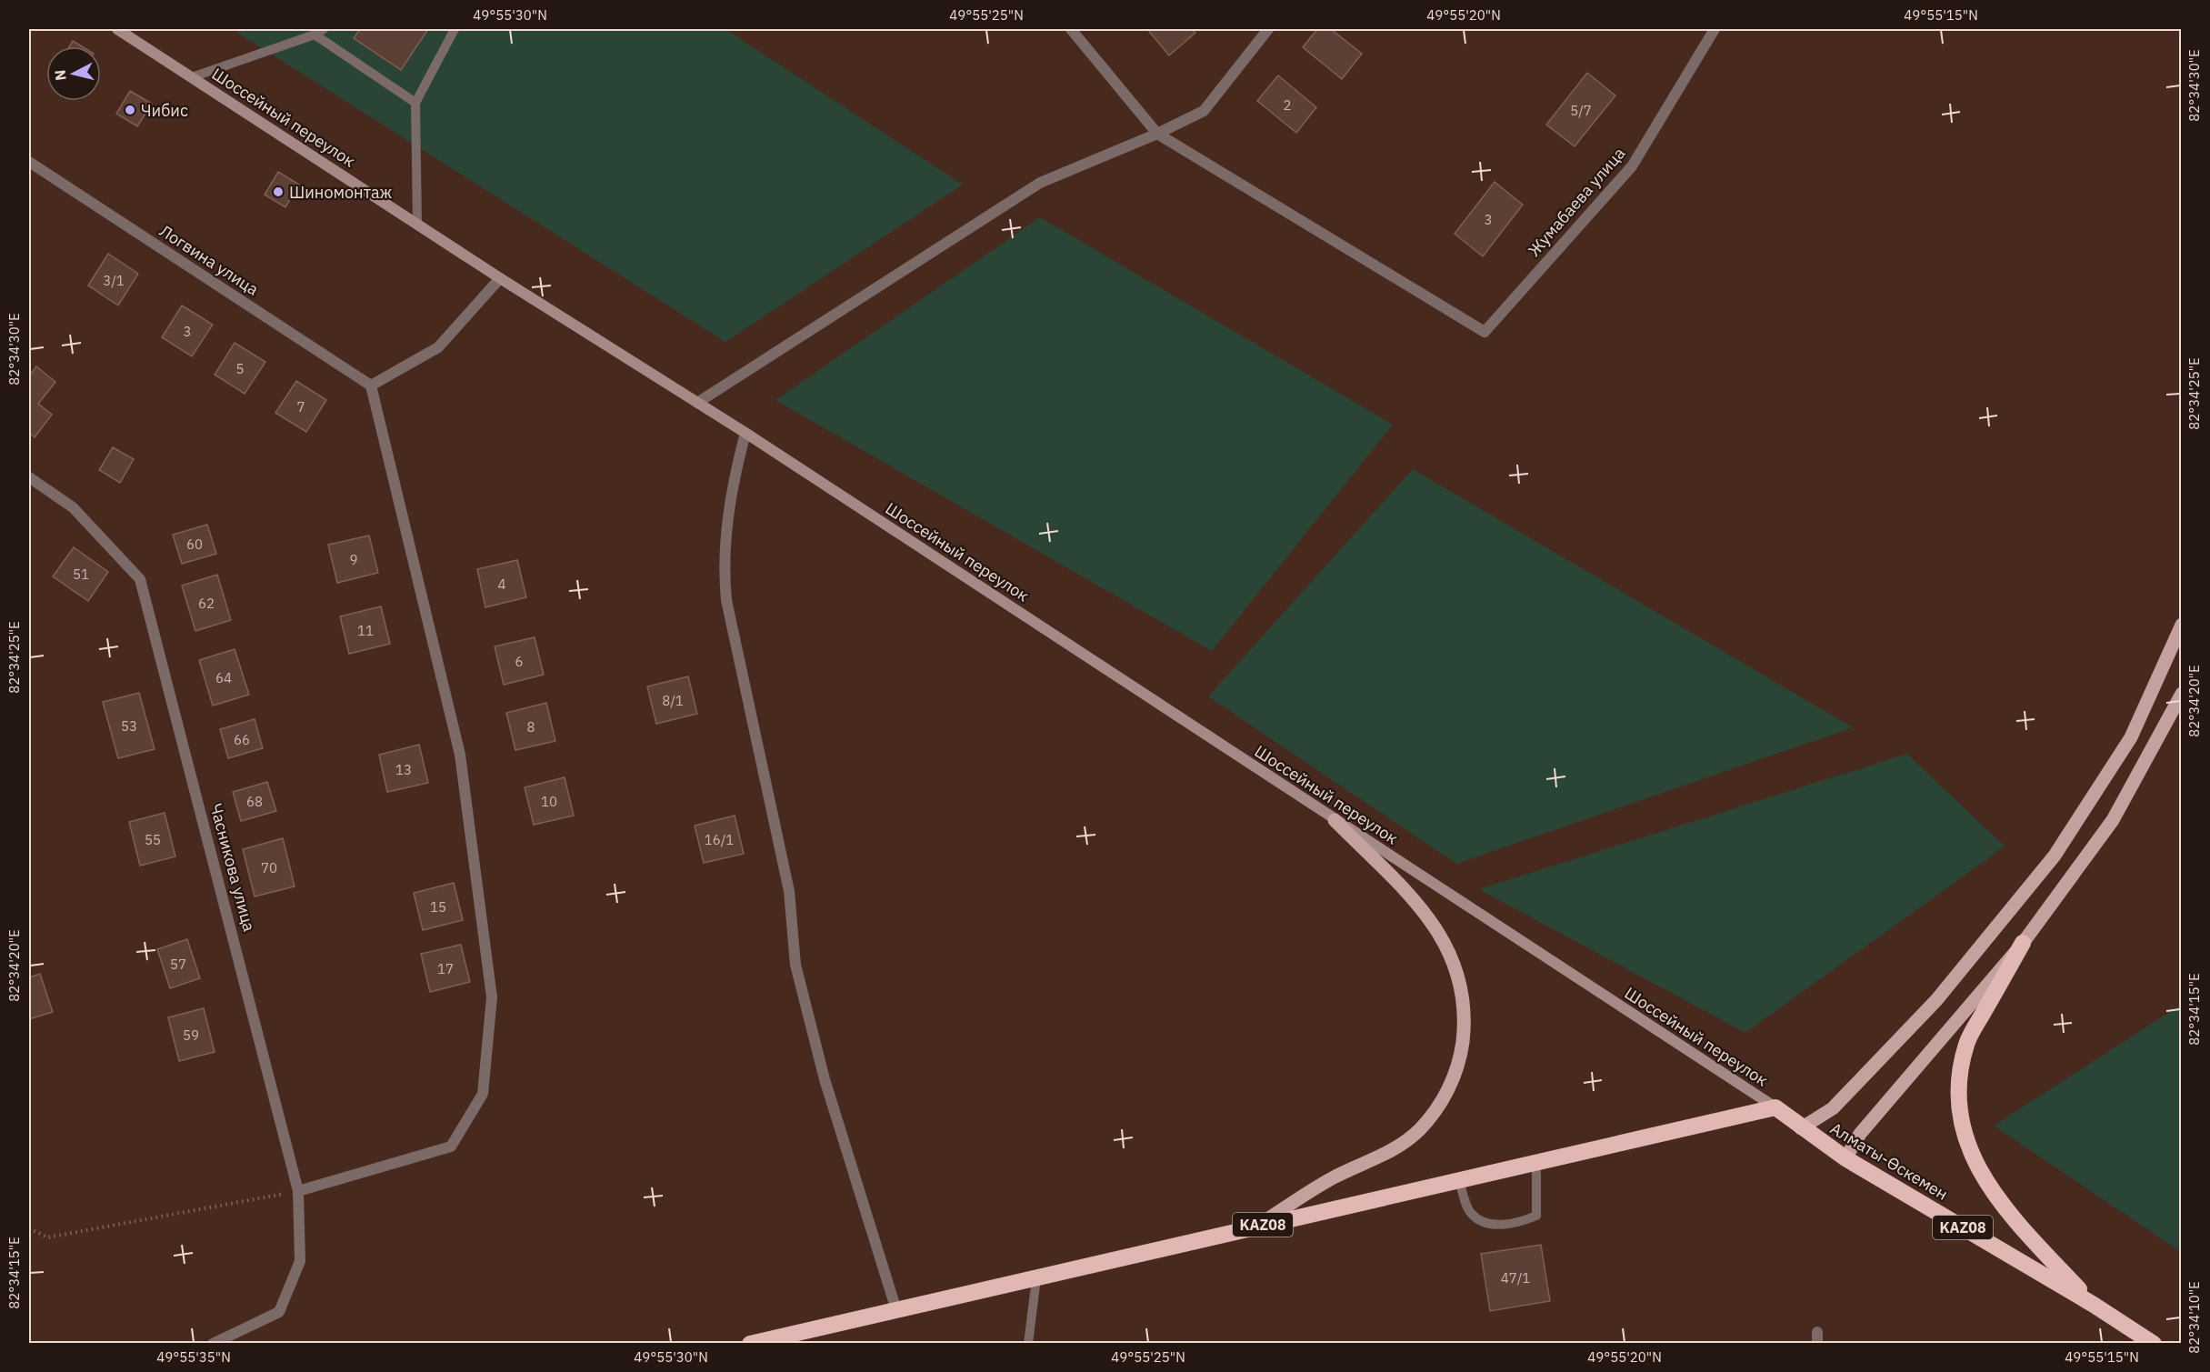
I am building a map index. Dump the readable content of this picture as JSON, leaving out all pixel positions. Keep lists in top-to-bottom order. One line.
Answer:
{"streets":{"highway":["Алматы-Өскемен","KAZ08"],"main road":["Шоссейный переулок"],"street":["Жумабаева улица","Логвина улица","Часникова улица"]},"crossings":[["Шоссейный переулок","Алматы-Өскемен"],["Шоссейный переулок","KAZ08"],["Алматы-Өскемен","KAZ08"]],"places":["Чибис","Шиномонтаж"],"house_numbers":["2","5/7","3","3/1","3","5","7","60","9","51","4","62","11","6","64","8/1","53","8","66","13","68","10","55","16/1","70","15","57","17","59","47/1"],"north":"left","coordinates":["49°55'30\"N","49°55'25\"N","49°55'20\"N","49°55'15\"N","82°34'30\"E","82°34'25\"E","82°34'20\"E","82°34'15\"E","82°34'10\"E","49°55'35\"N"]}
